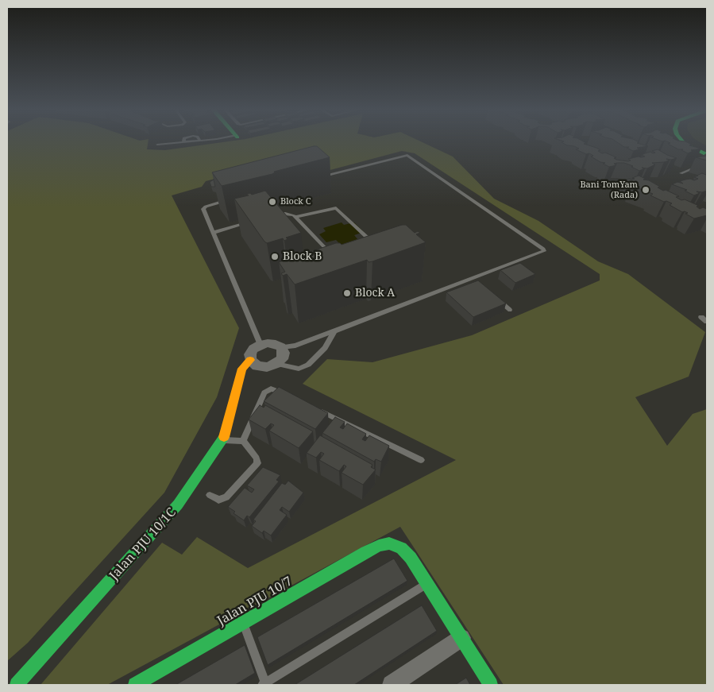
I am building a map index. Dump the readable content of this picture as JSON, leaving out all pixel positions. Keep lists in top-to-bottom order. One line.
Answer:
{"streets":{"street":["Jalan PJU 10/1C","Jalan PJU 10/7"]},"places":["Bani TomYam (Rada)","Block C","Block B","Block A"]}
